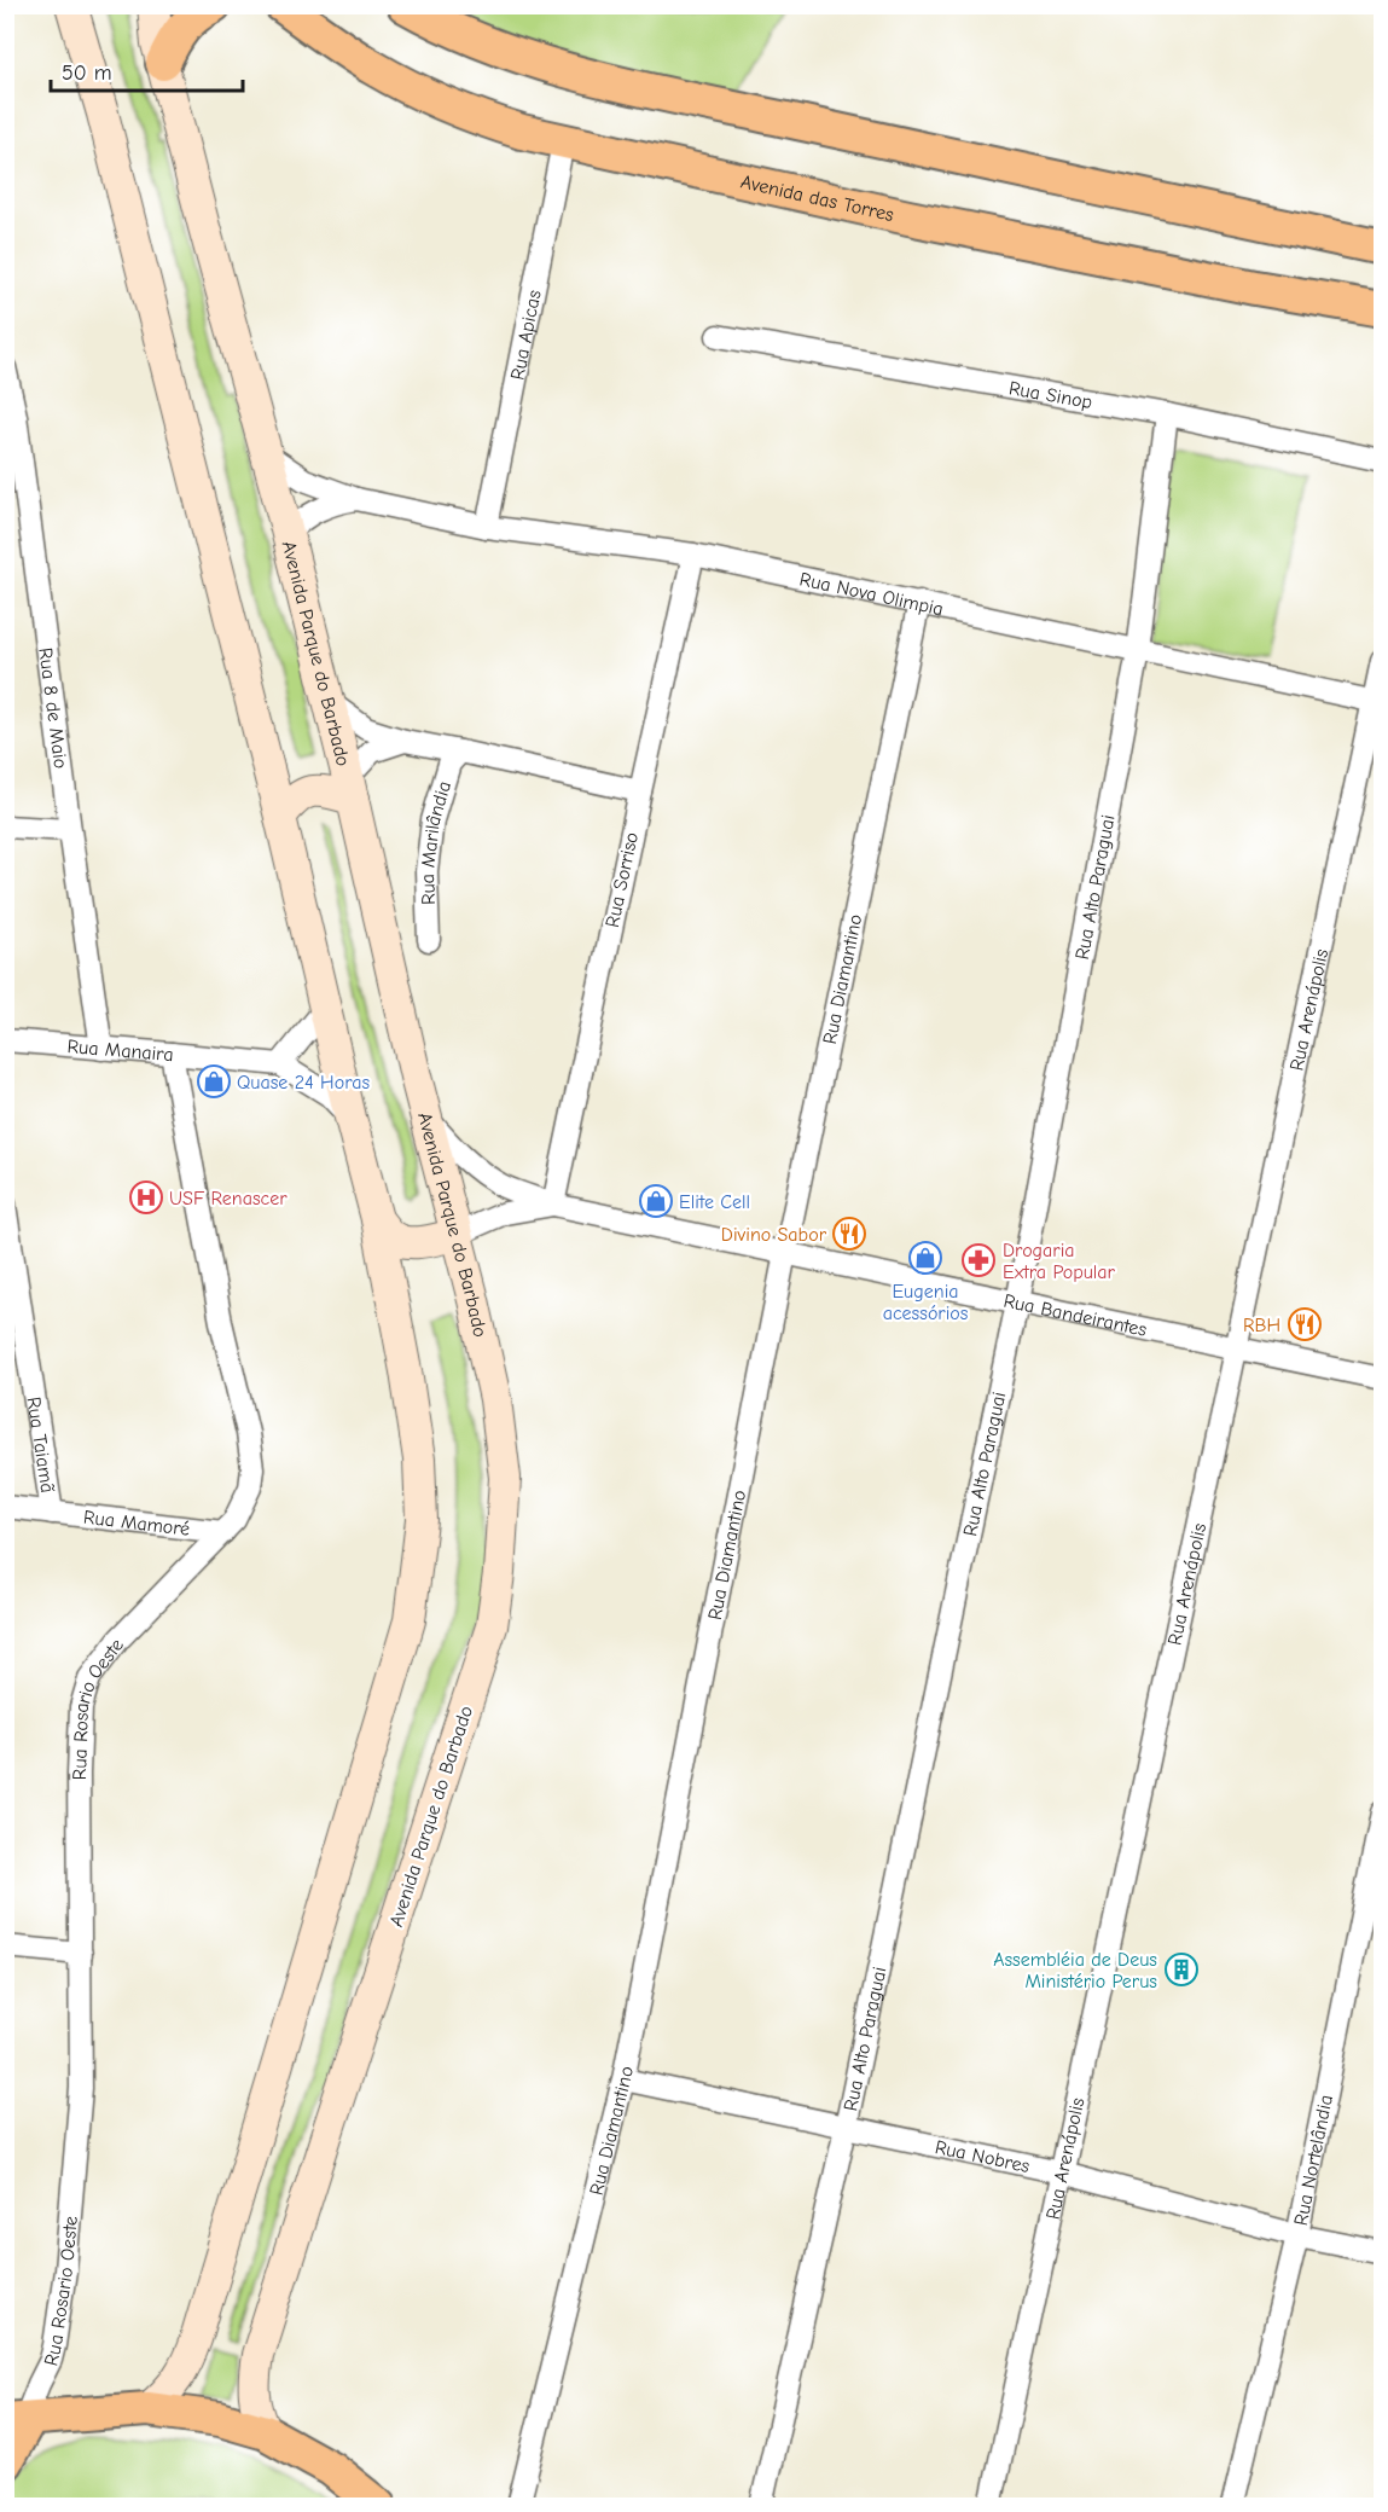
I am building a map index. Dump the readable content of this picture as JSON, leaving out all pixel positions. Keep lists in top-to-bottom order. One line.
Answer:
{"streets":{"main road":["Avenida das Torres","Avenida Parque do Barbado"],"street":["Rua Apicas","Rua Sinop","Rua Nova Olimpia","Rua 8 de Maio","Rua Marilândia","Rua Sorriso","Rua Alto Paraguai","Rua Diamantino","Rua Arenápolis","Rua Manaira","Rua Bandeirantes","Rua Taiamã","Rua Mamoré","Rua Rosario Oeste","Rua Nobres","Rua Nortelândia"]},"crossings":[["Avenida das Torres","Rua Apicas"],["Rua Apicas","Rua Nova Olimpia"],["Rua Sinop","Rua Alto Paraguai"],["Rua Nova Olimpia","Avenida Parque do Barbado"],["Rua Nova Olimpia","Rua Sorriso"],["Rua Nova Olimpia","Rua Alto Paraguai"],["Rua Nova Olimpia","Rua Diamantino"],["Rua Nova Olimpia","Rua Arenápolis"],["Avenida Parque do Barbado","Rua Bandeirantes"],["Rua 8 de Maio","Rua Manaira"],["Rua Sorriso","Rua Bandeirantes"],["Rua Alto Paraguai","Rua Bandeirantes"],["Rua Alto Paraguai","Rua Nobres"],["Rua Diamantino","Rua Bandeirantes"],["Rua Diamantino","Rua Nobres"],["Rua Arenápolis","Rua Bandeirantes"],["Rua Arenápolis","Rua Nobres"],["Rua Manaira","Rua Rosario Oeste"],["Rua Taiamã","Rua Mamoré"],["Rua Mamoré","Rua Rosario Oeste"],["Rua Nobres","Rua Nortelândia"]],"places":{"shop":["Quase 24 Horas","Elite Cell","Eugenia acessórios"],"hospital":["USF Renascer"],"restaurant":["Divino Sabor","RBH"],"pharmacy":["Drogaria Extra Popular"],"building":["Assembléia de Deus Ministério Perus"]},"scale_bar":"50 m"}
